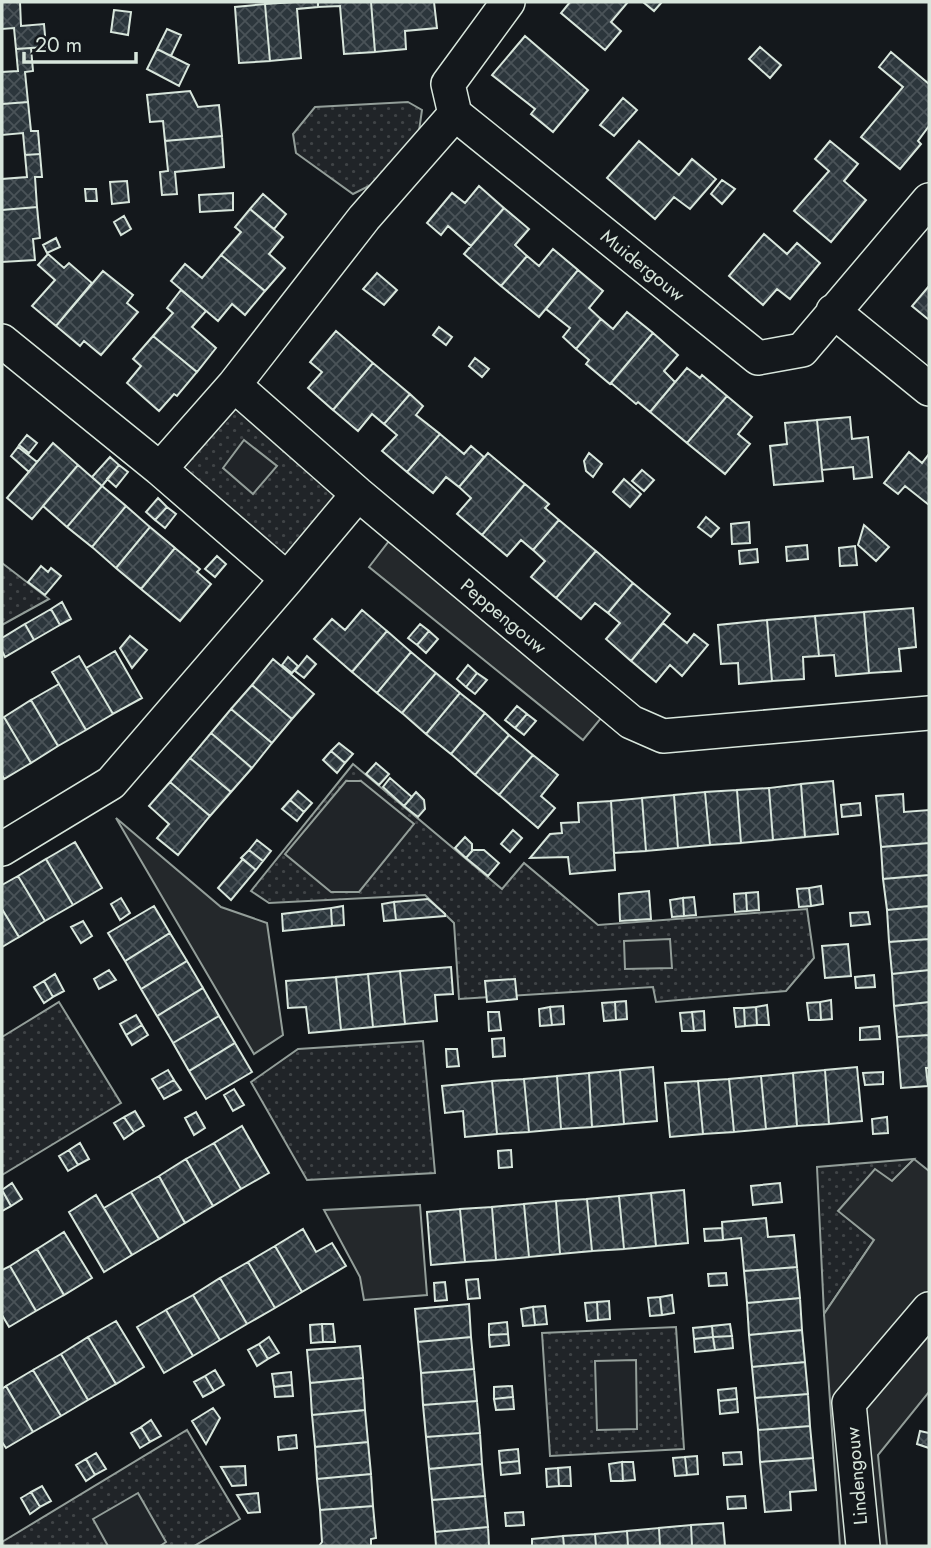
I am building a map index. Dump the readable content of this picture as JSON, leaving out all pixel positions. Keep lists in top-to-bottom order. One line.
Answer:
{"streets":{"street":["Muidergouw","Peppengouw","Lindengouw"]},"scale_bar":"20 m"}
